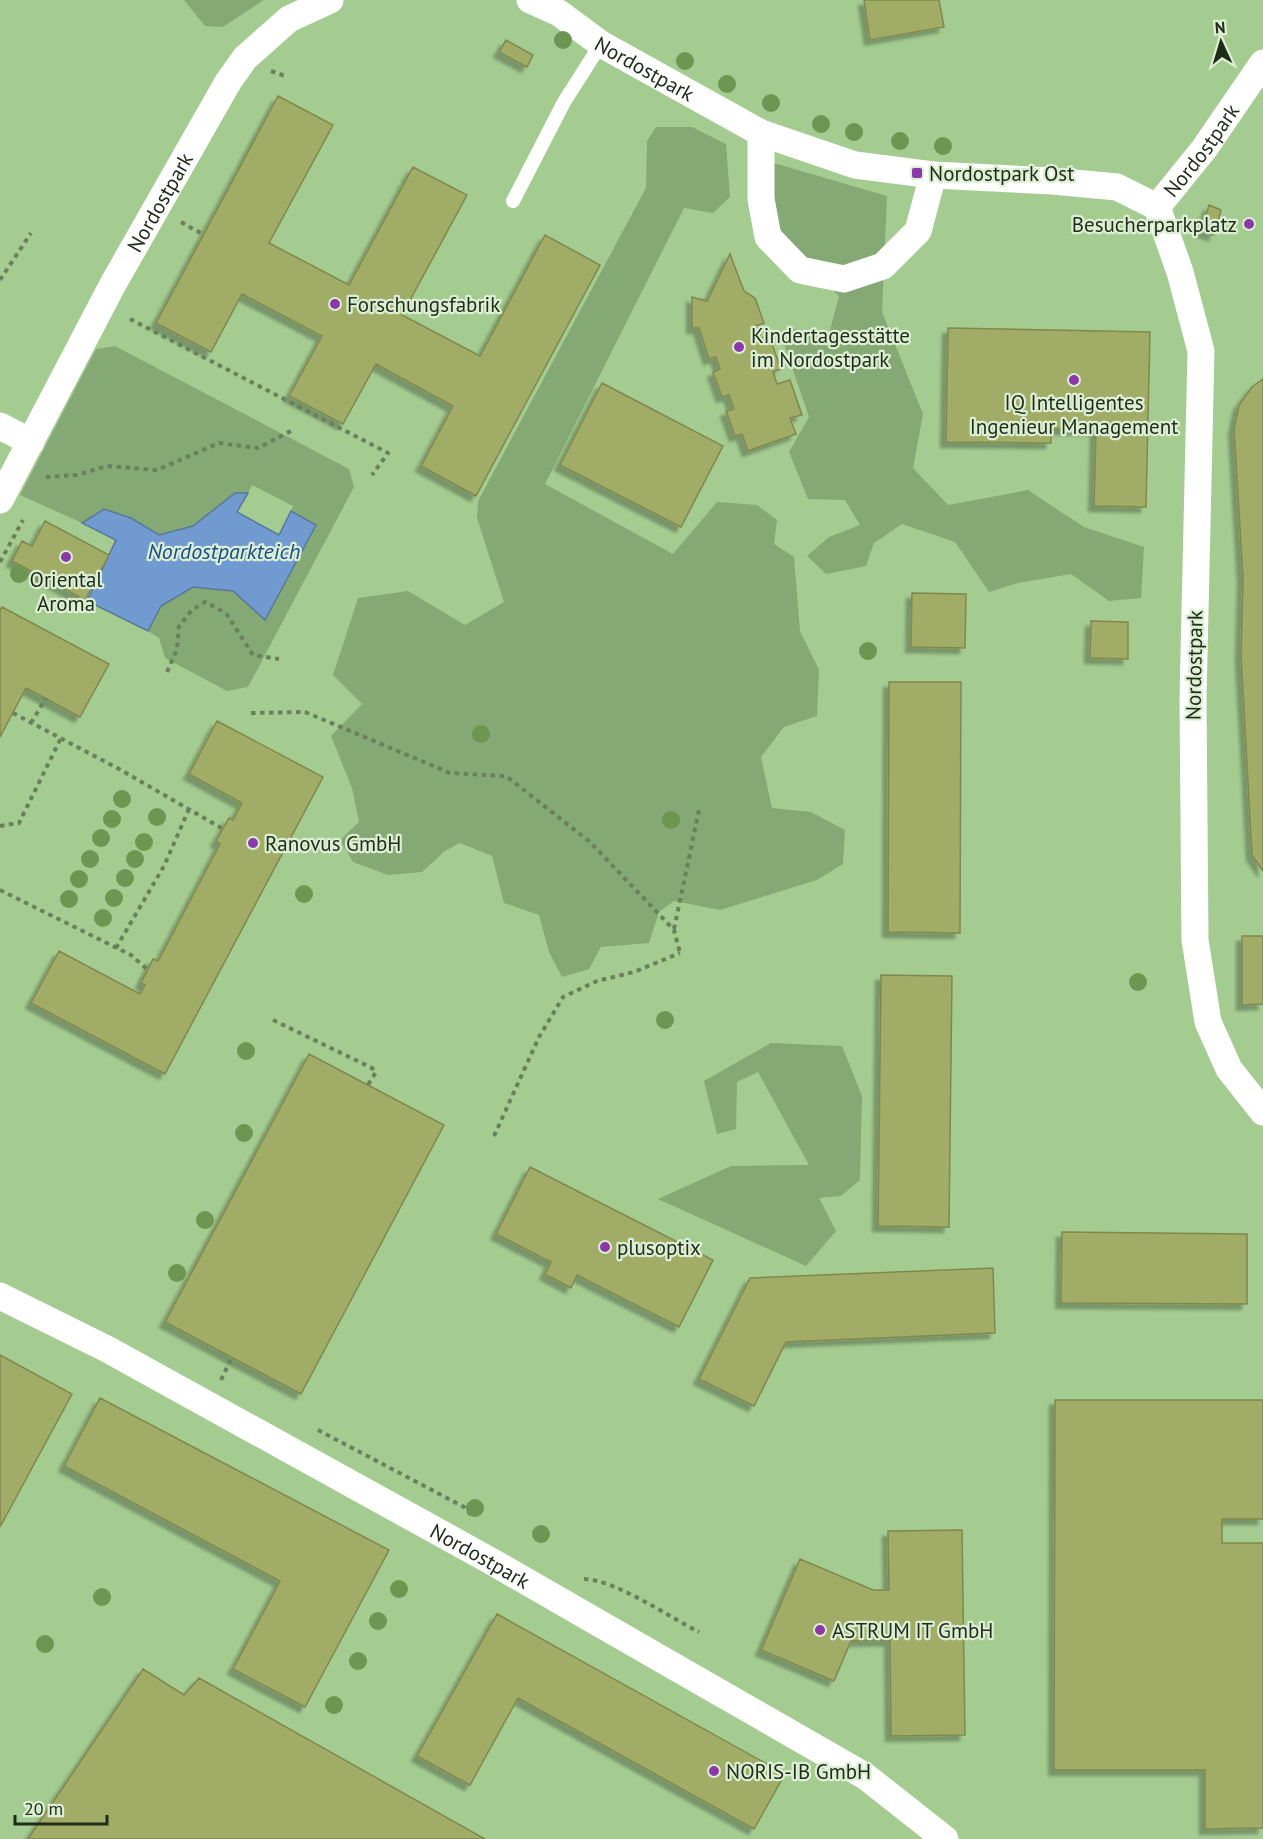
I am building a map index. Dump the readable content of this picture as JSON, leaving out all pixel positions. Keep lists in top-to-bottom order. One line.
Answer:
{"streets":{"street":["Nordostpark"]},"water":["Nordostparkteich"],"places":{"transit":["Nordostpark Ost"],"other":["Besucherparkplatz","Forschungsfabrik","Kindertagesstätte im Nordostpark","IQ Intelligentes Ingenieur Management","Oriental Aroma","Ranovus GmbH","plusoptix","ASTRUM IT GmbH","NORIS-IB GmbH"]},"scale_bar":"20 m","north":"top"}
